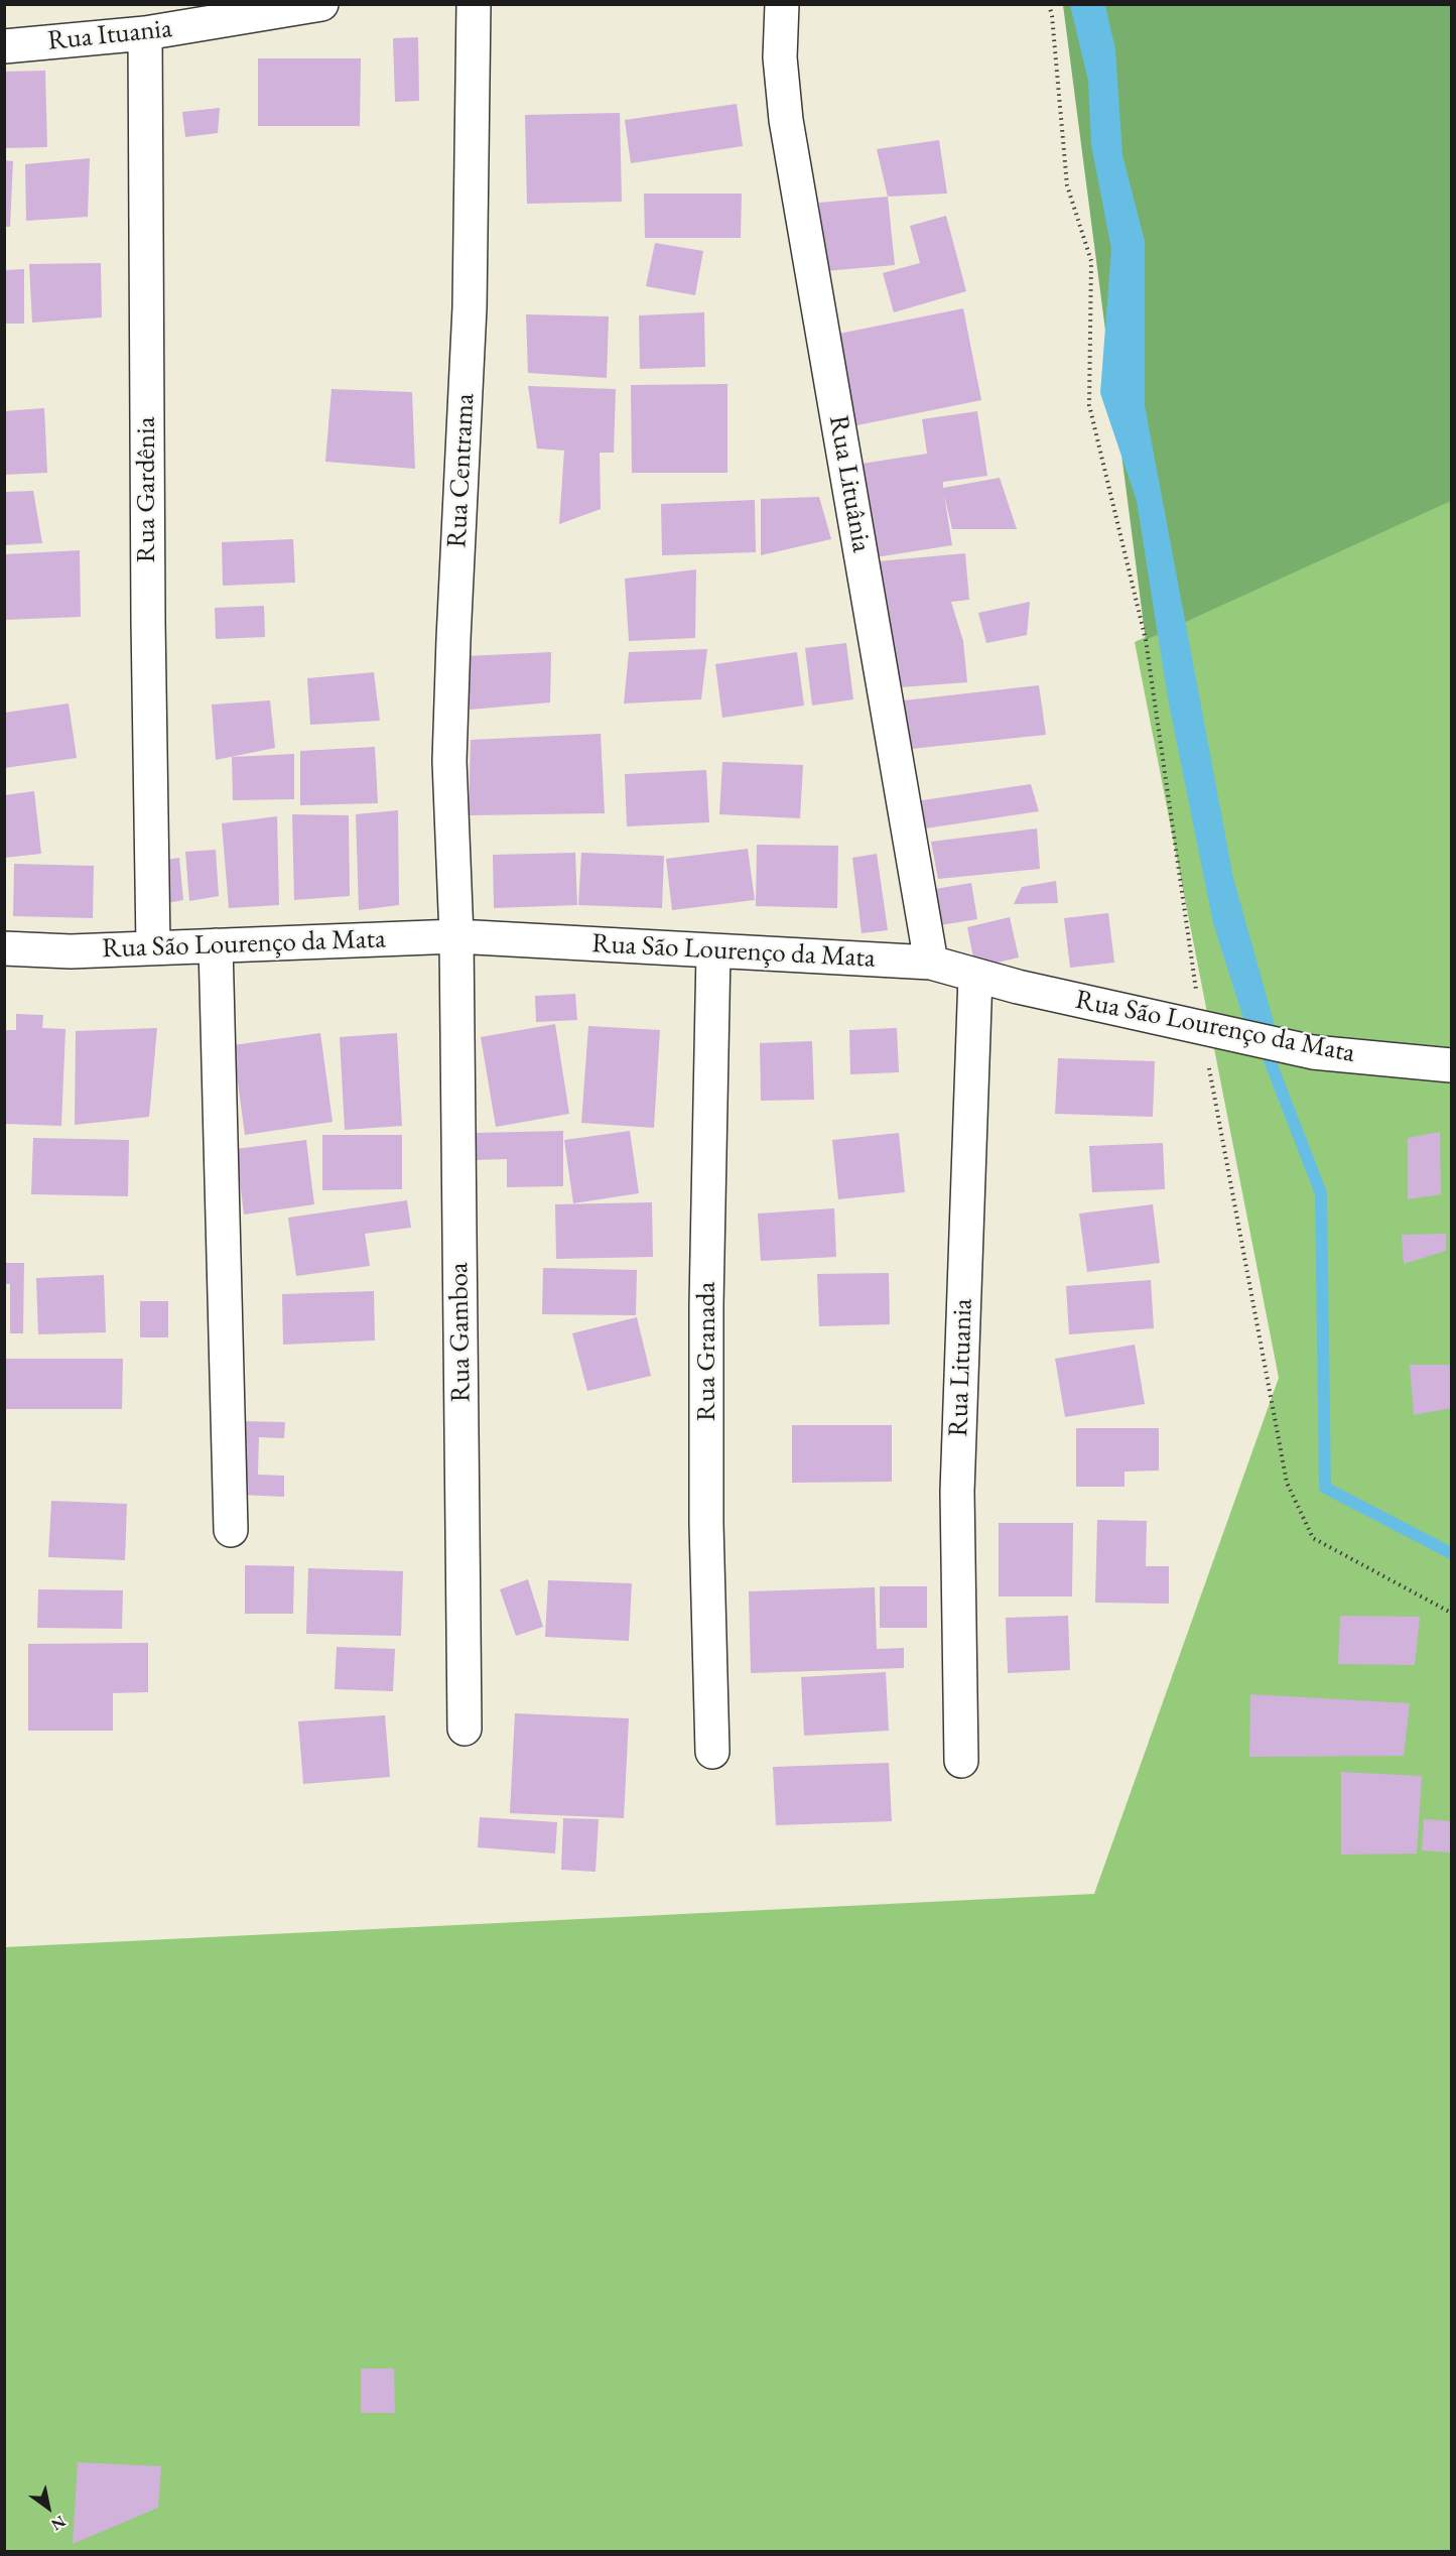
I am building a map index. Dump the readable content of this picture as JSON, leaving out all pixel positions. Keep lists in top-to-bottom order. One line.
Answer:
{"streets":{"street":["Rua Ituania","Rua Centrama","Rua Lituânia","Rua Gardênia","Rua São Lourenço da Mata","Rua Gamboa","Rua Granada","Rua Lituania"]},"crossings":[["Rua Ituania","Rua Gardênia"],["Rua Centrama","Rua São Lourenço da Mata"],["Rua Centrama","Rua Gamboa"],["Rua Lituânia","Rua São Lourenço da Mata"],["Rua Gardênia","Rua São Lourenço da Mata"],["Rua São Lourenço da Mata","Rua Gamboa"],["Rua São Lourenço da Mata","Rua Granada"],["Rua São Lourenço da Mata","Rua Lituania"]],"north":"bottom right"}
